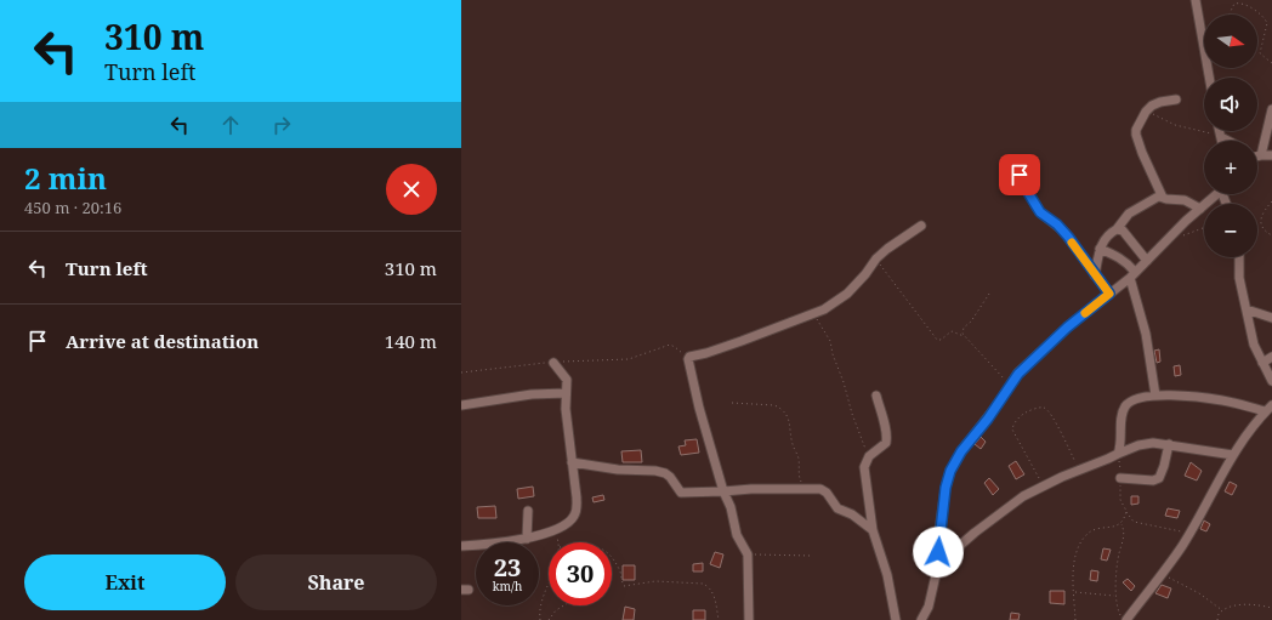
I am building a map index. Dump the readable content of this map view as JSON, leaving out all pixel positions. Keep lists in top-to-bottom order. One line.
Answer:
{"north":"right","page":{"turn":["310 m","Turn left"],"map_buttons":["+","−"],"heading":["2 min","450 m · 20:16"],"list":[{"name":"Turn left","value":"310 m"},{"name":"Arrive at destination","value":"140 m"}],"speed":"23 km/h","limit":"30","buttons":["Exit","Share"]}}
